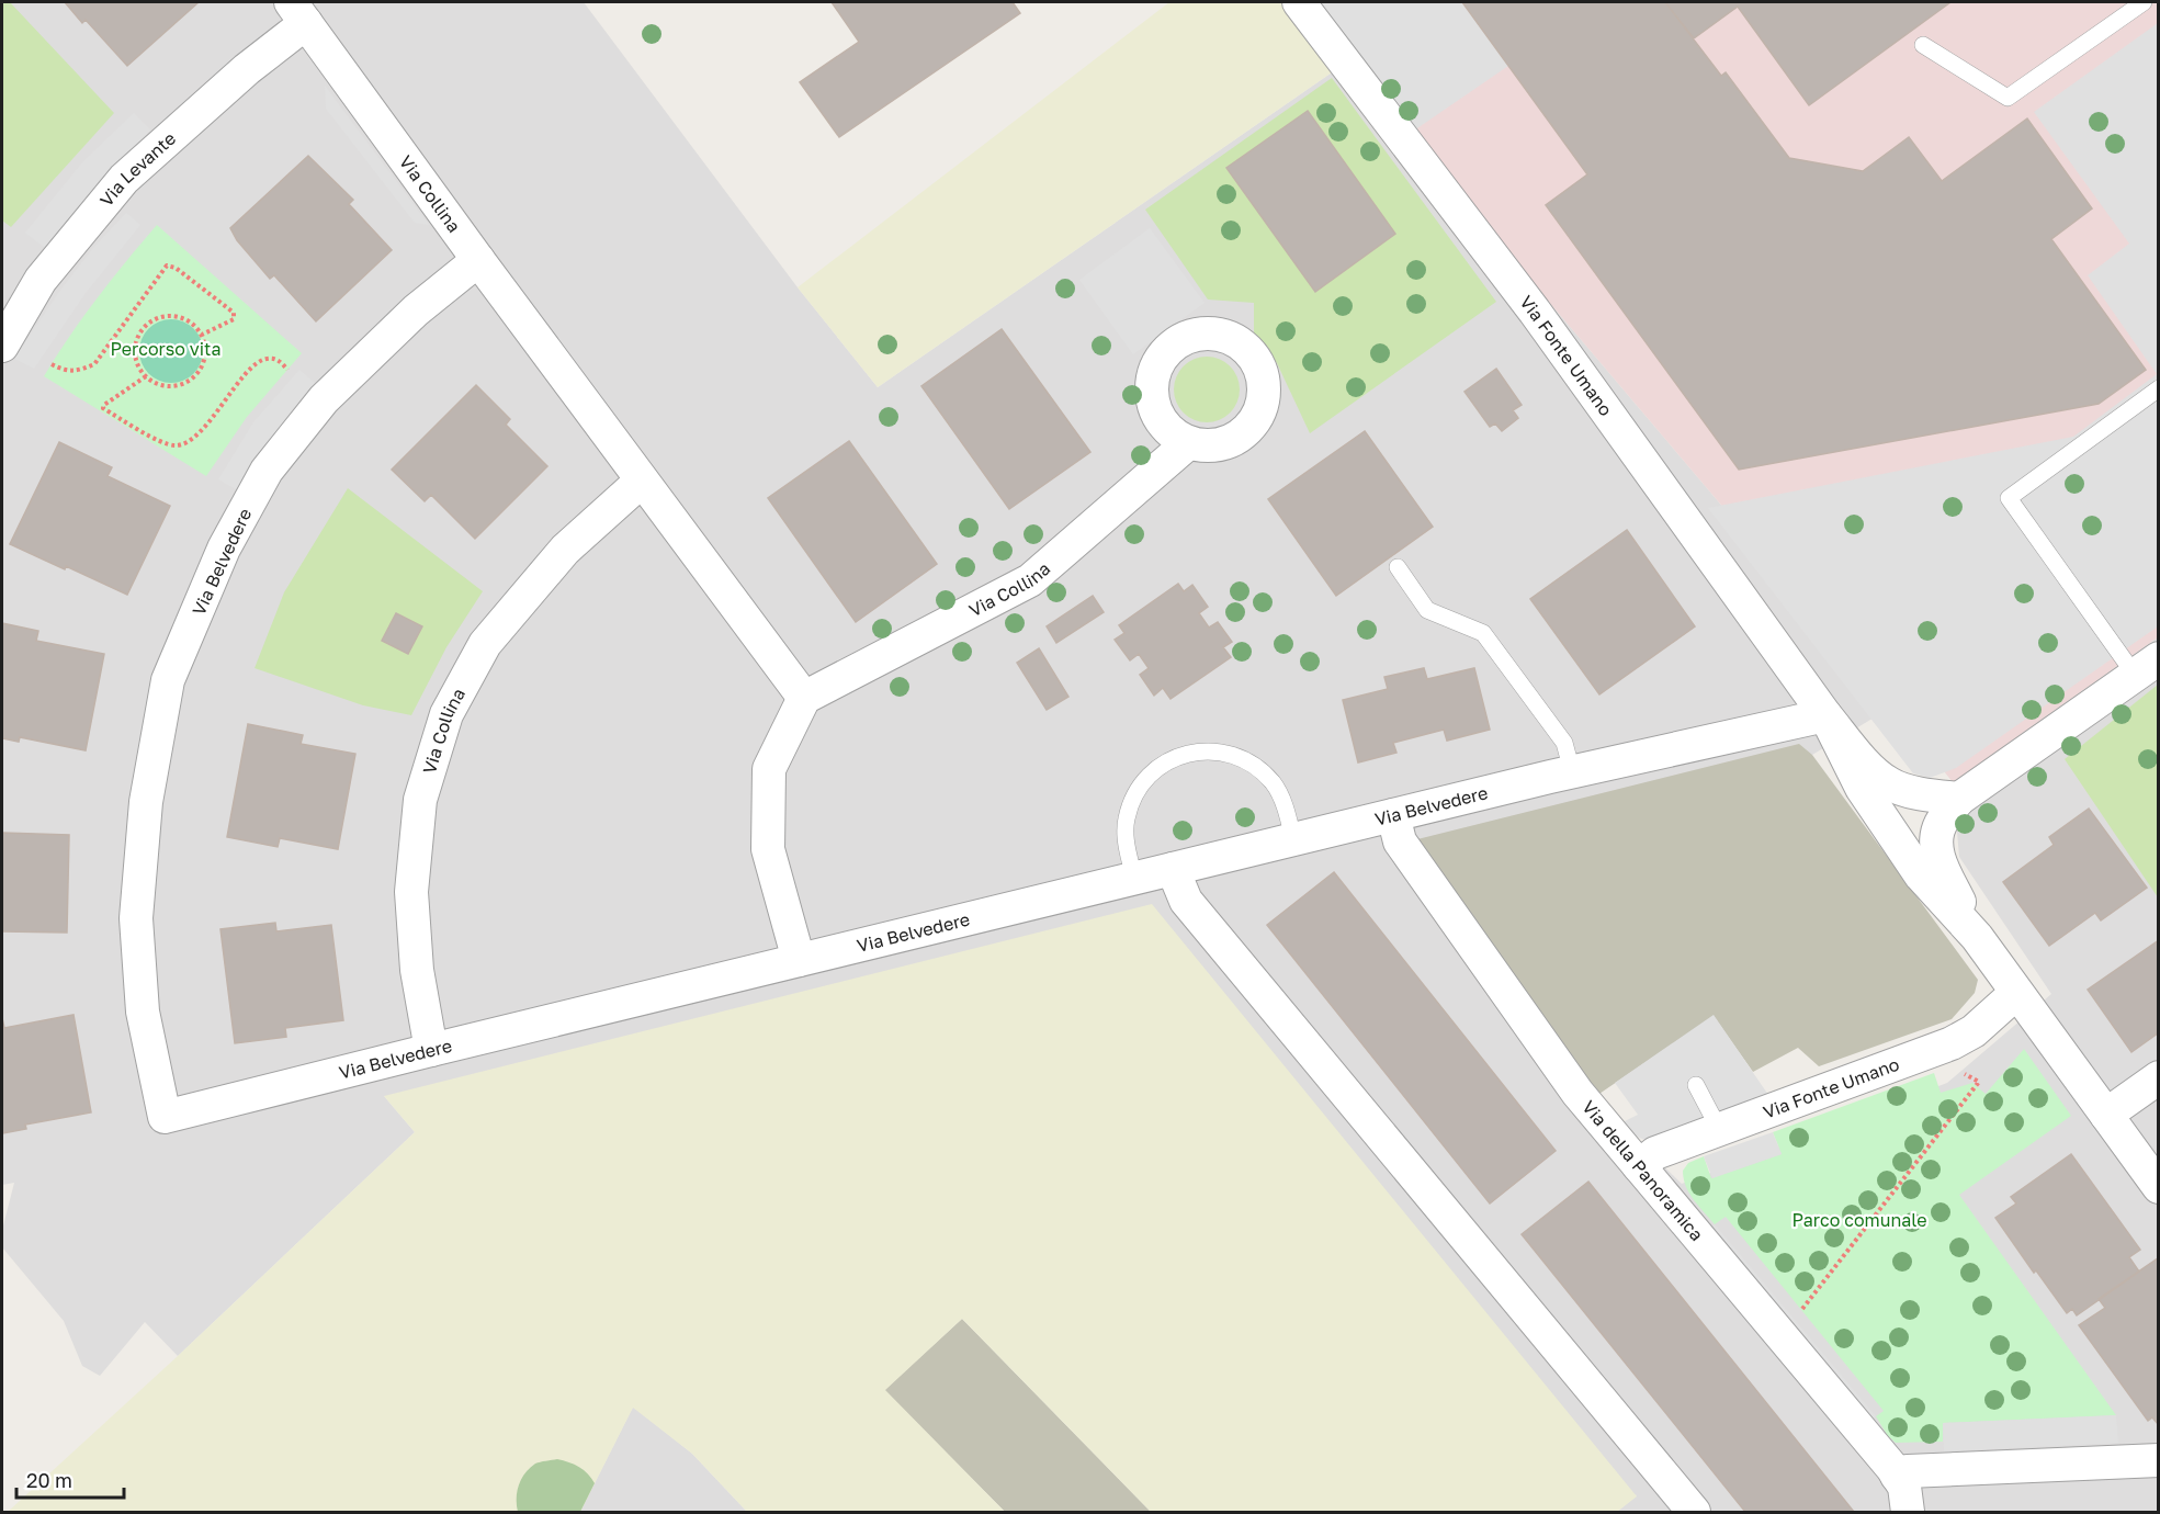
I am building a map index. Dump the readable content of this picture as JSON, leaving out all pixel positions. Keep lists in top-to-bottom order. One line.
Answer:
{"streets":{"street":["Via Levante","Via Collina","Via Fonte Umano","Via Belvedere","Via della Panoramica"]},"crossings":[["Via Levante","Via Collina"],["Via Collina","Via Belvedere"],["Via Fonte Umano","Via Belvedere"],["Via Fonte Umano","Via della Panoramica"],["Via Belvedere","Via della Panoramica"]],"parks":["Percorso vita","Parco comunale"],"scale_bar":"20 m"}
